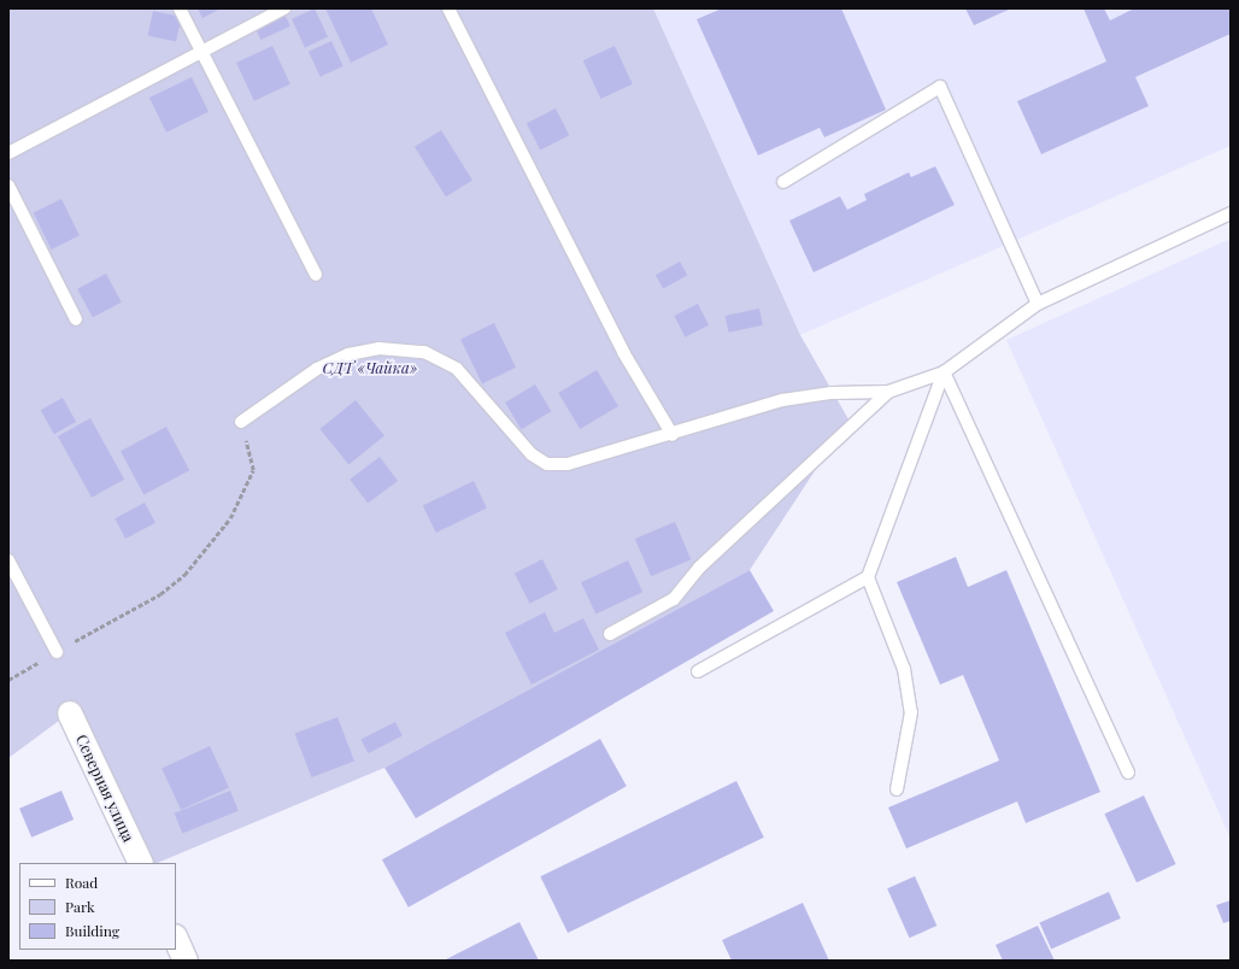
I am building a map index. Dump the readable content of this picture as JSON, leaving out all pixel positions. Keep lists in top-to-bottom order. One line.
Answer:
{"streets":{"street":["Северная улица"]},"parks":["СДТ «Чайка»"],"legend":["Road","Park","Building"]}
